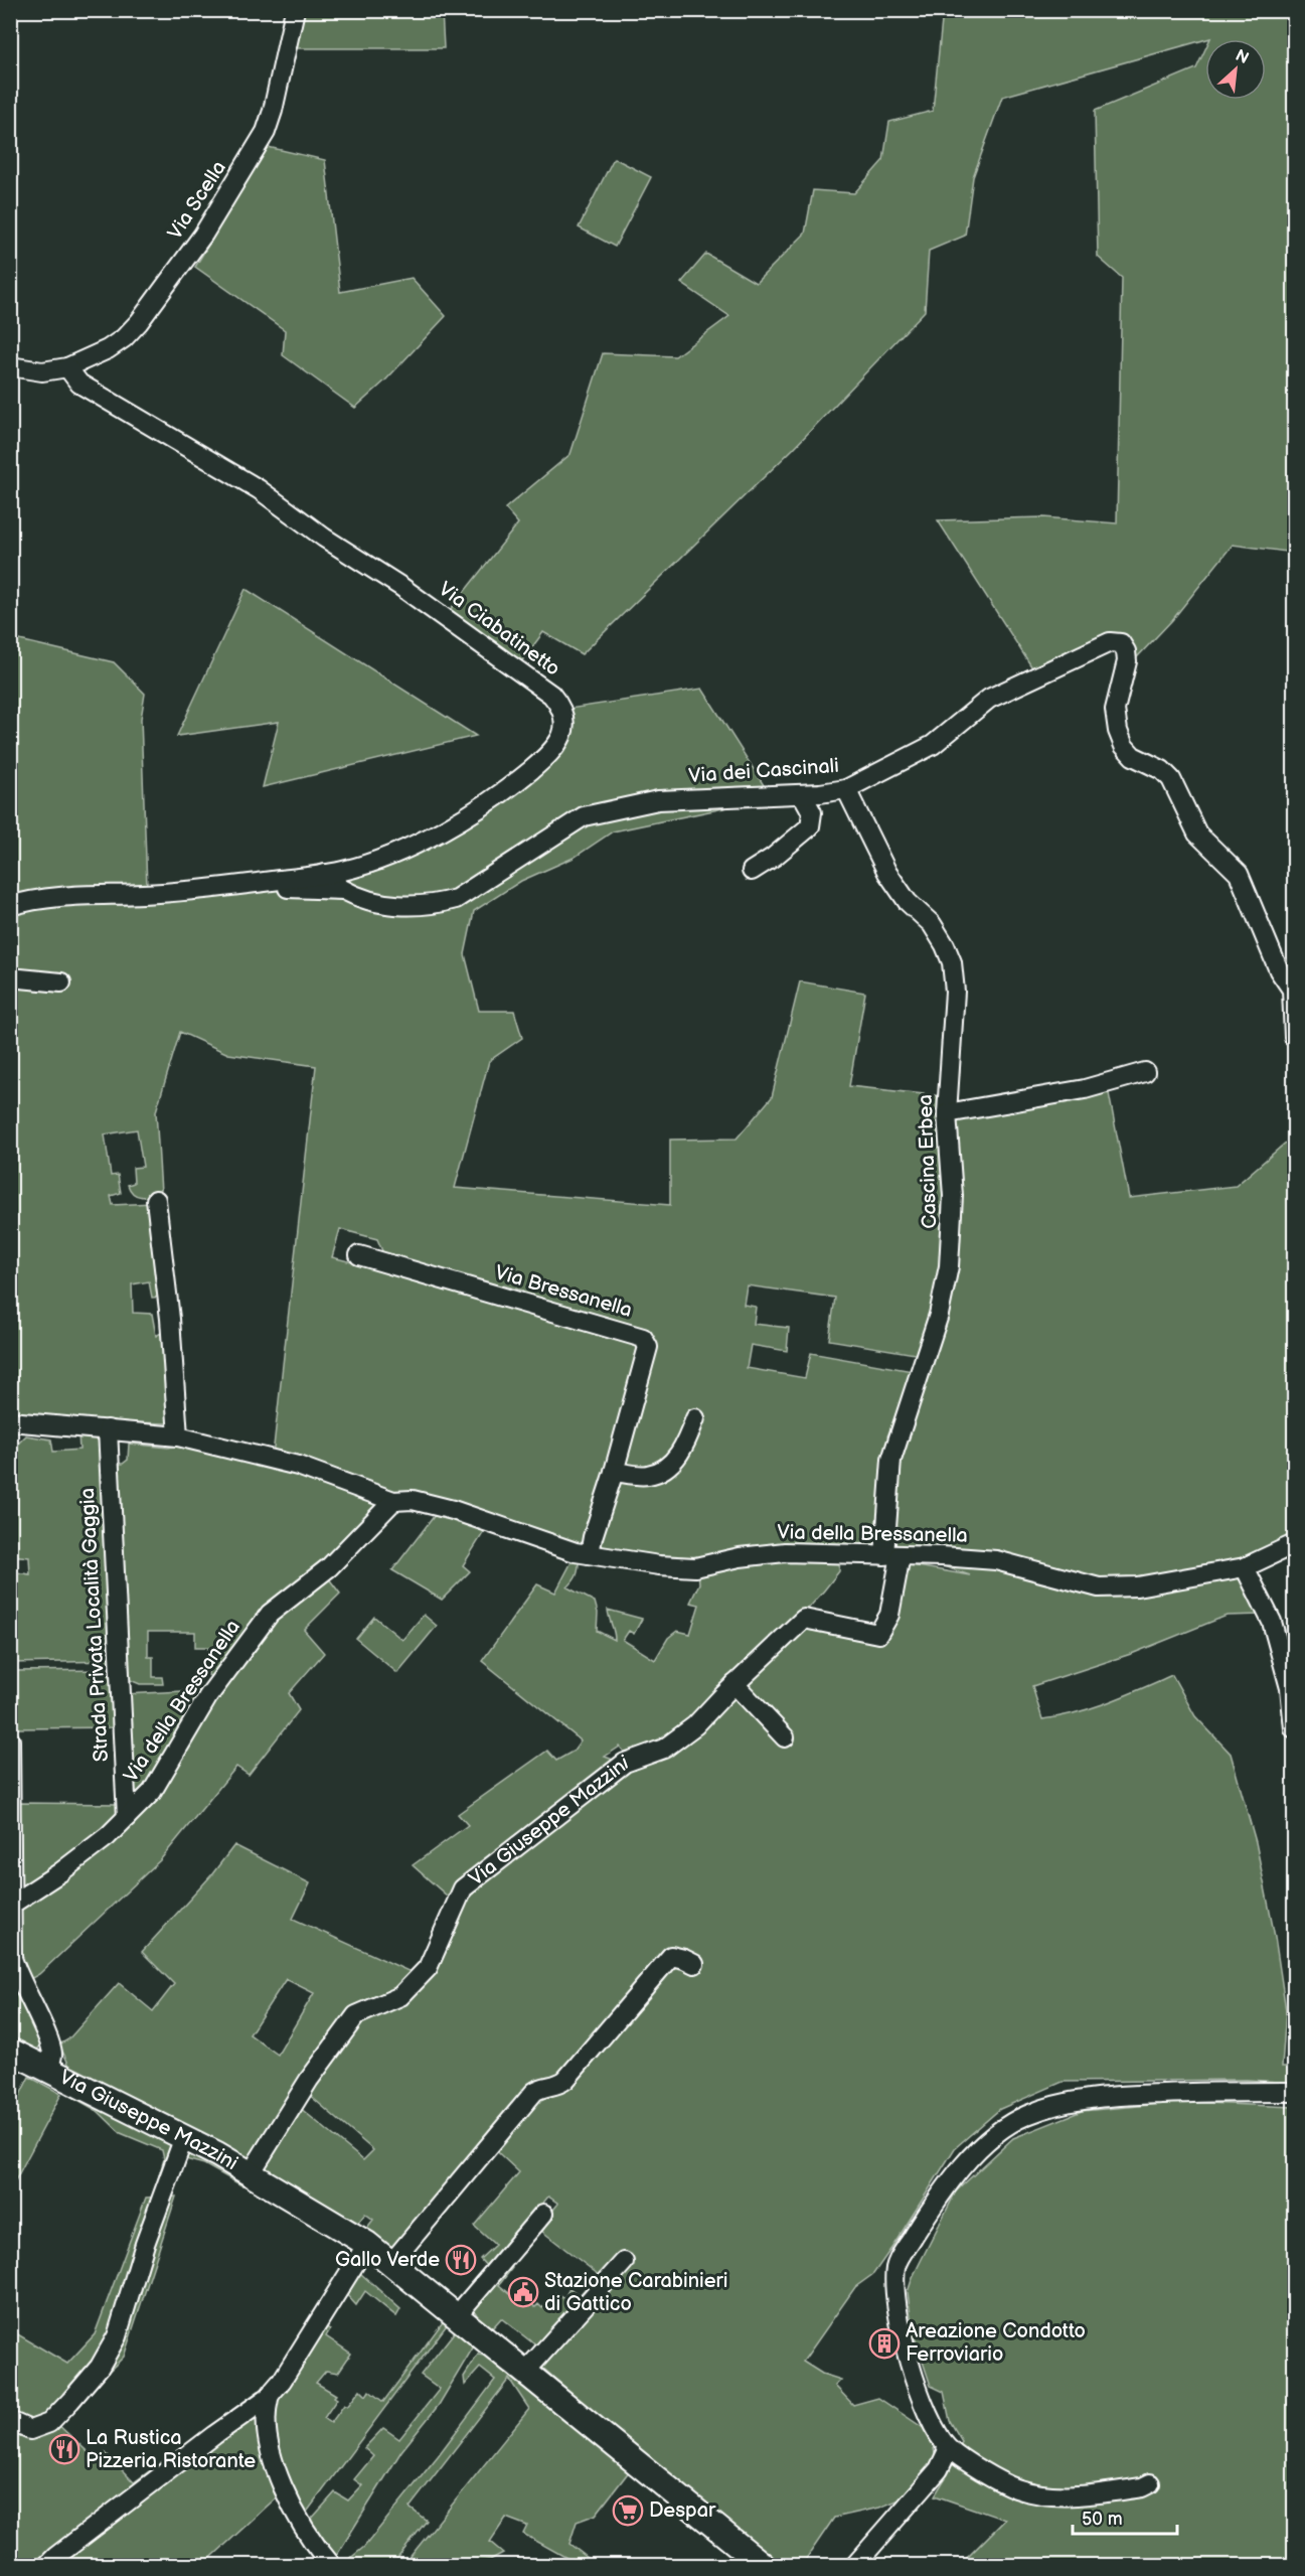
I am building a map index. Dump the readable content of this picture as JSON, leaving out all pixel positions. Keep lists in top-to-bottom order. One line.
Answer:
{"streets":{"main road":["Via Giuseppe Mazzini"],"street":["Via Scella","Via Ciabatinetto","Via dei Cascinali","Cascina Erbea","Via Bressanella","Via della Bressanella","Strada Privata Località Gaggia"]},"crossings":[["Via Scella","Via Ciabatinetto"],["Via Ciabatinetto","Via dei Cascinali"],["Via dei Cascinali","Cascina Erbea"],["Cascina Erbea","Via della Bressanella"],["Cascina Erbea","Via Giuseppe Mazzini"],["Via Bressanella","Via della Bressanella"],["Via della Bressanella","Strada Privata Località Gaggia"]],"places":{"restaurant":["Gallo Verde","La Rustica Pizzeria Ristorante"],"public building":["Stazione Carabinieri di Gattico"],"building":["Areazione Condotto Ferroviario"],"supermarket":["Despar"]},"scale_bar":"50 m","north":"top right"}
